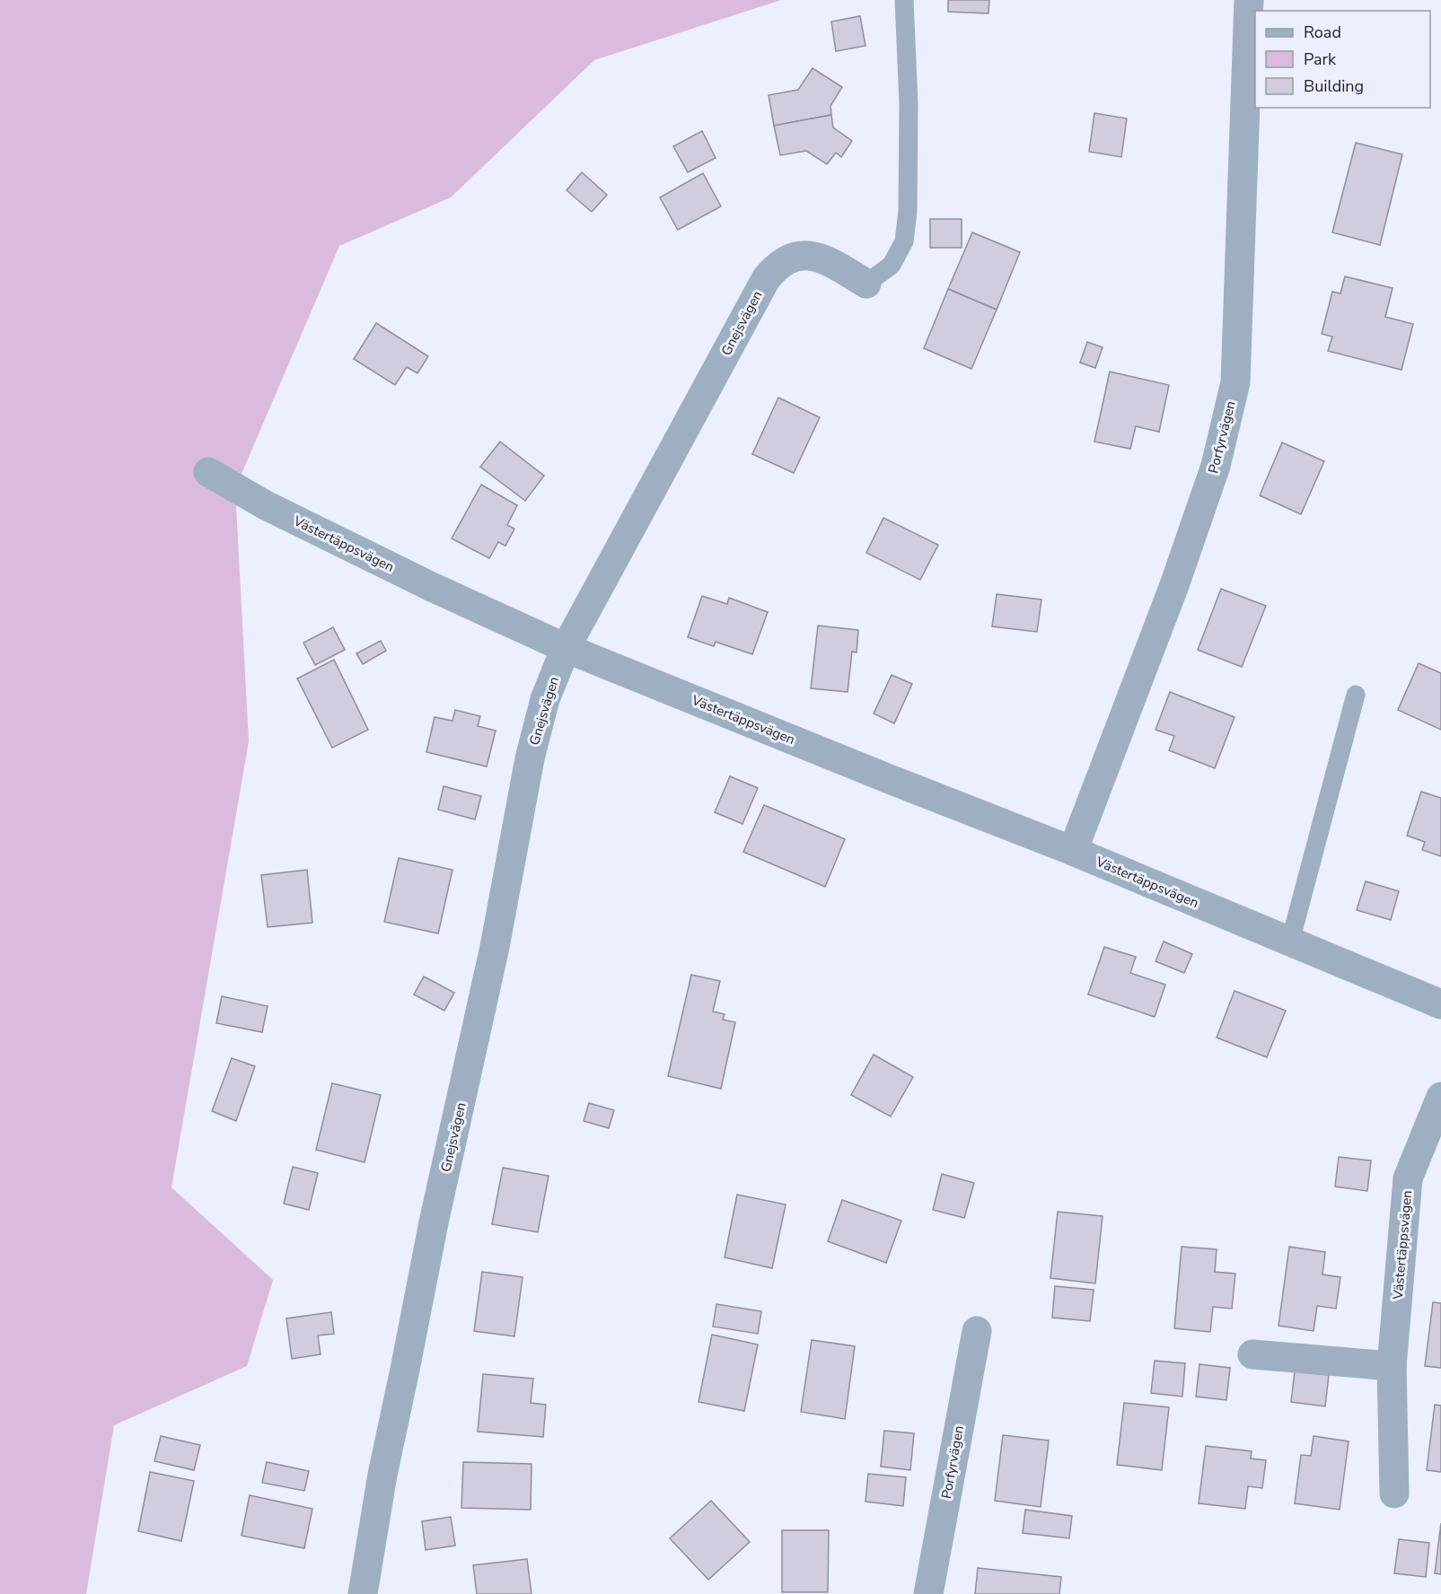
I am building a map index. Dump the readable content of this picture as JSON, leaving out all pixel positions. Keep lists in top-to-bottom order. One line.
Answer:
{"streets":{"street":["Gnejsvägen","Porfyrvägen","Västertäppsvägen"]},"crossings":[["Gnejsvägen","Västertäppsvägen"],["Porfyrvägen","Västertäppsvägen"]],"legend":["Road","Park","Building"]}
